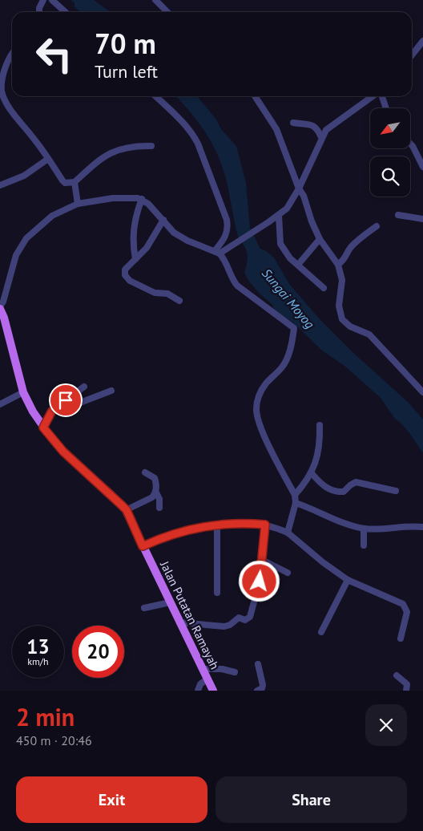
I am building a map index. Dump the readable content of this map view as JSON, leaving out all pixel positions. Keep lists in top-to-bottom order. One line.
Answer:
{"streets":{"main road":["Jalan Putatan Ramayah"]},"water":["Sungai Moyog"],"north":"bottom left","page":{"turn":["70 m","Turn left"],"speed":"13 km/h","limit":"20","heading":["2 min","450 m · 20:46"],"buttons":["Exit","Share"]}}
